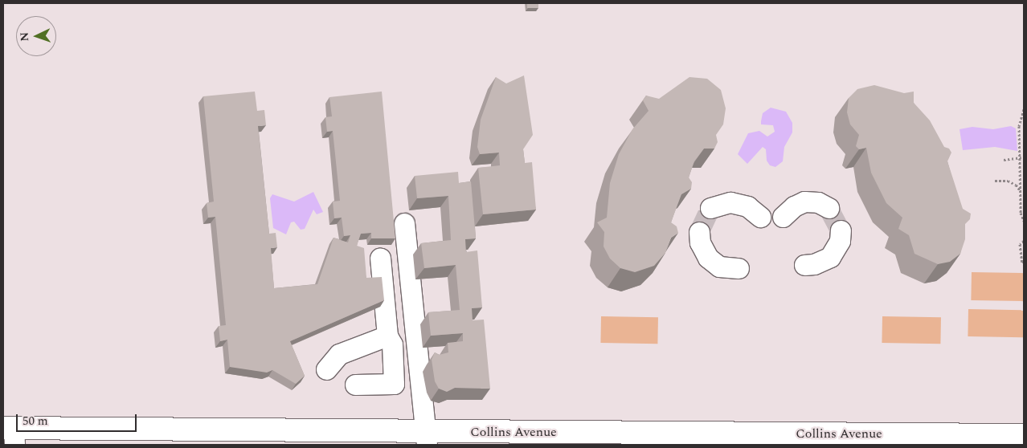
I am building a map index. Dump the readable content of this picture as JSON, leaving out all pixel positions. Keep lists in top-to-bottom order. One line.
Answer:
{"streets":{"main road":["Collins Avenue"]},"scale_bar":"50 m","north":"left"}
